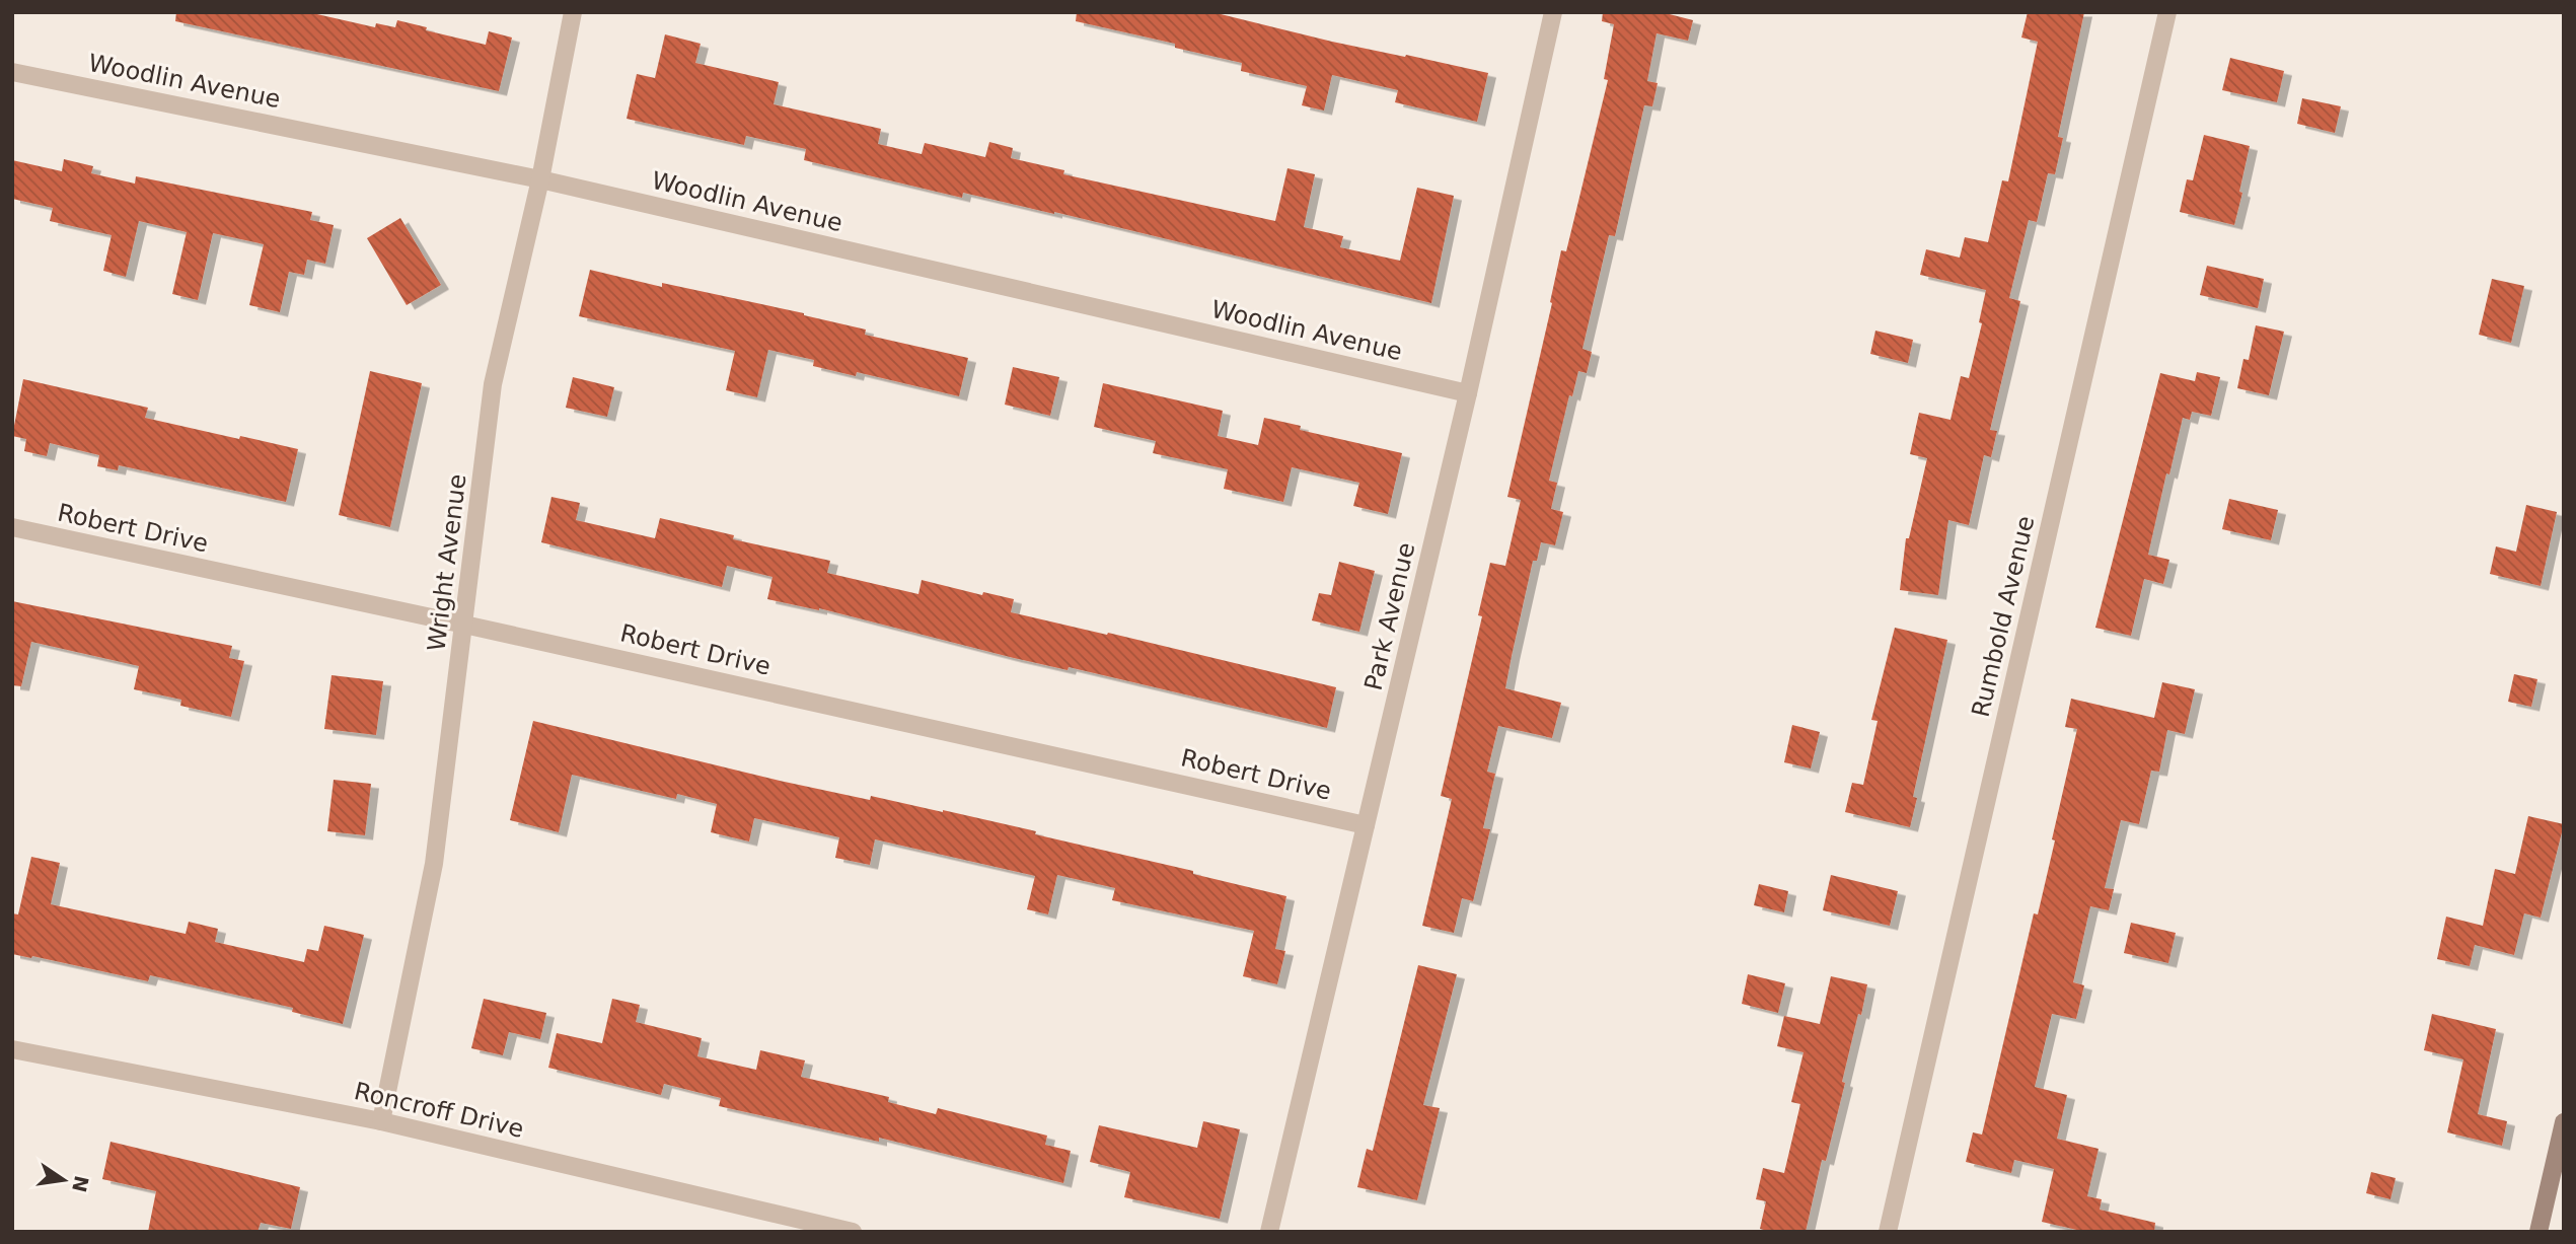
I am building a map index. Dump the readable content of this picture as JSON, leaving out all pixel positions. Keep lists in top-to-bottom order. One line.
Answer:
{"streets":{"street":["Woodlin Avenue","Robert Drive","Wright Avenue","Park Avenue","Rumbold Avenue","Roncroff Drive"]},"crossings":[["Woodlin Avenue","Wright Avenue"],["Woodlin Avenue","Park Avenue"],["Robert Drive","Wright Avenue"],["Robert Drive","Park Avenue"],["Wright Avenue","Roncroff Drive"]],"north":"right"}
